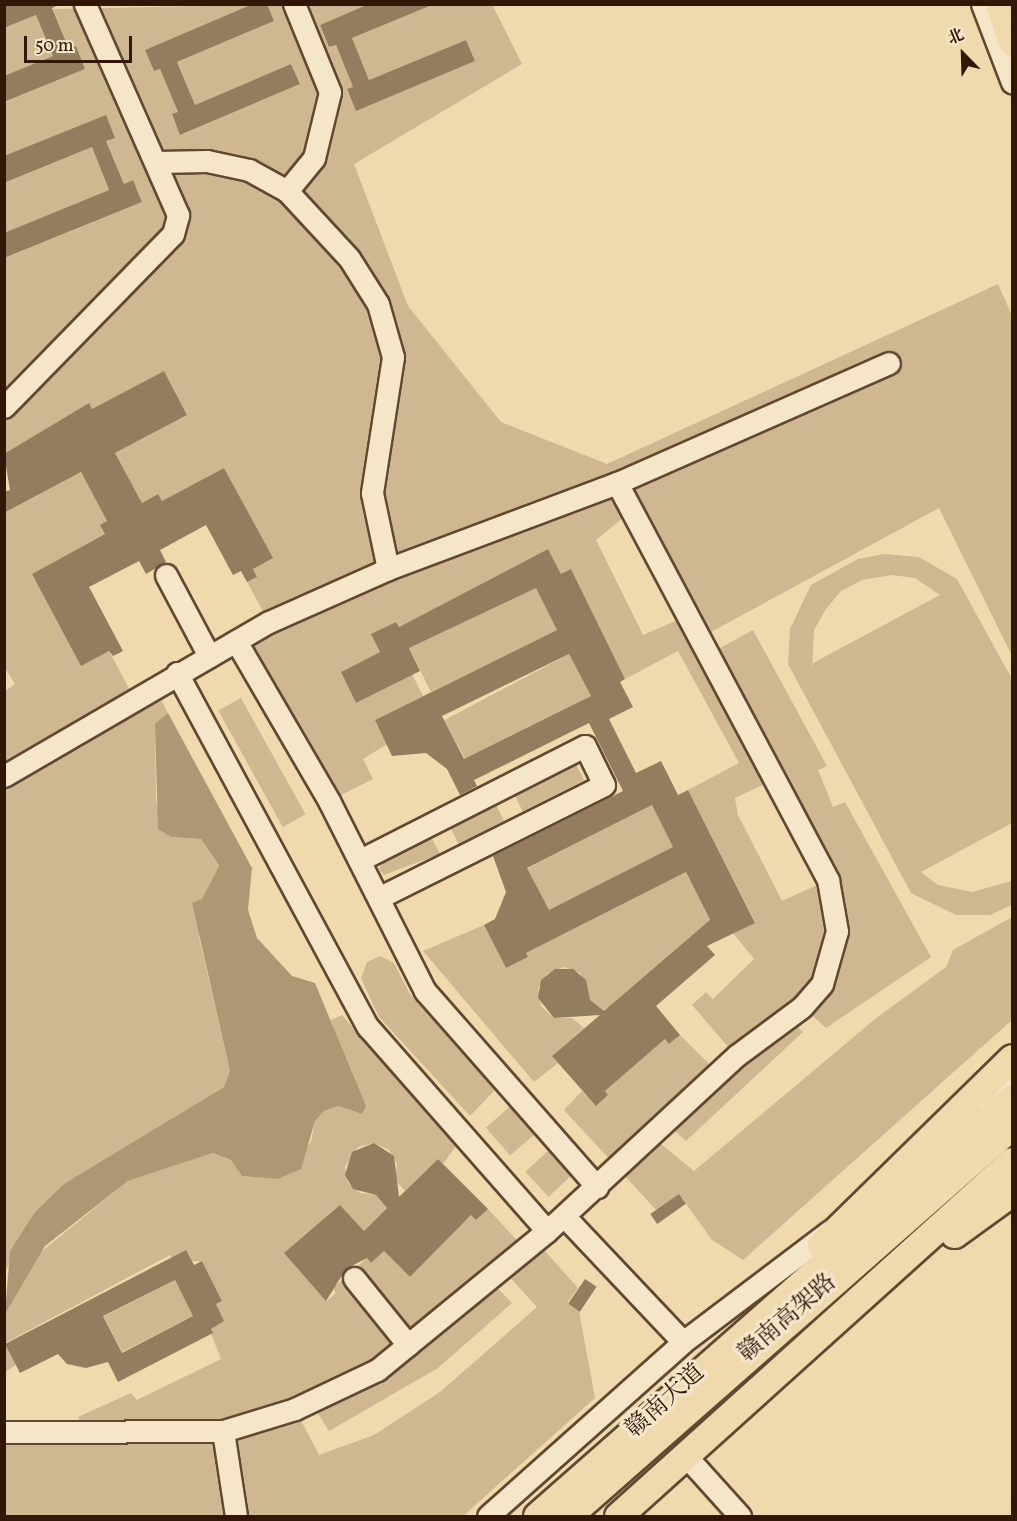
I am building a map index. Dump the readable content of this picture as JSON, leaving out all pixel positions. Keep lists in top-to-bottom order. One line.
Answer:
{"streets":{"highway":["赣南高架路"],"main road":["赣南大道"]},"scale_bar":"50 m","north":"top left"}
